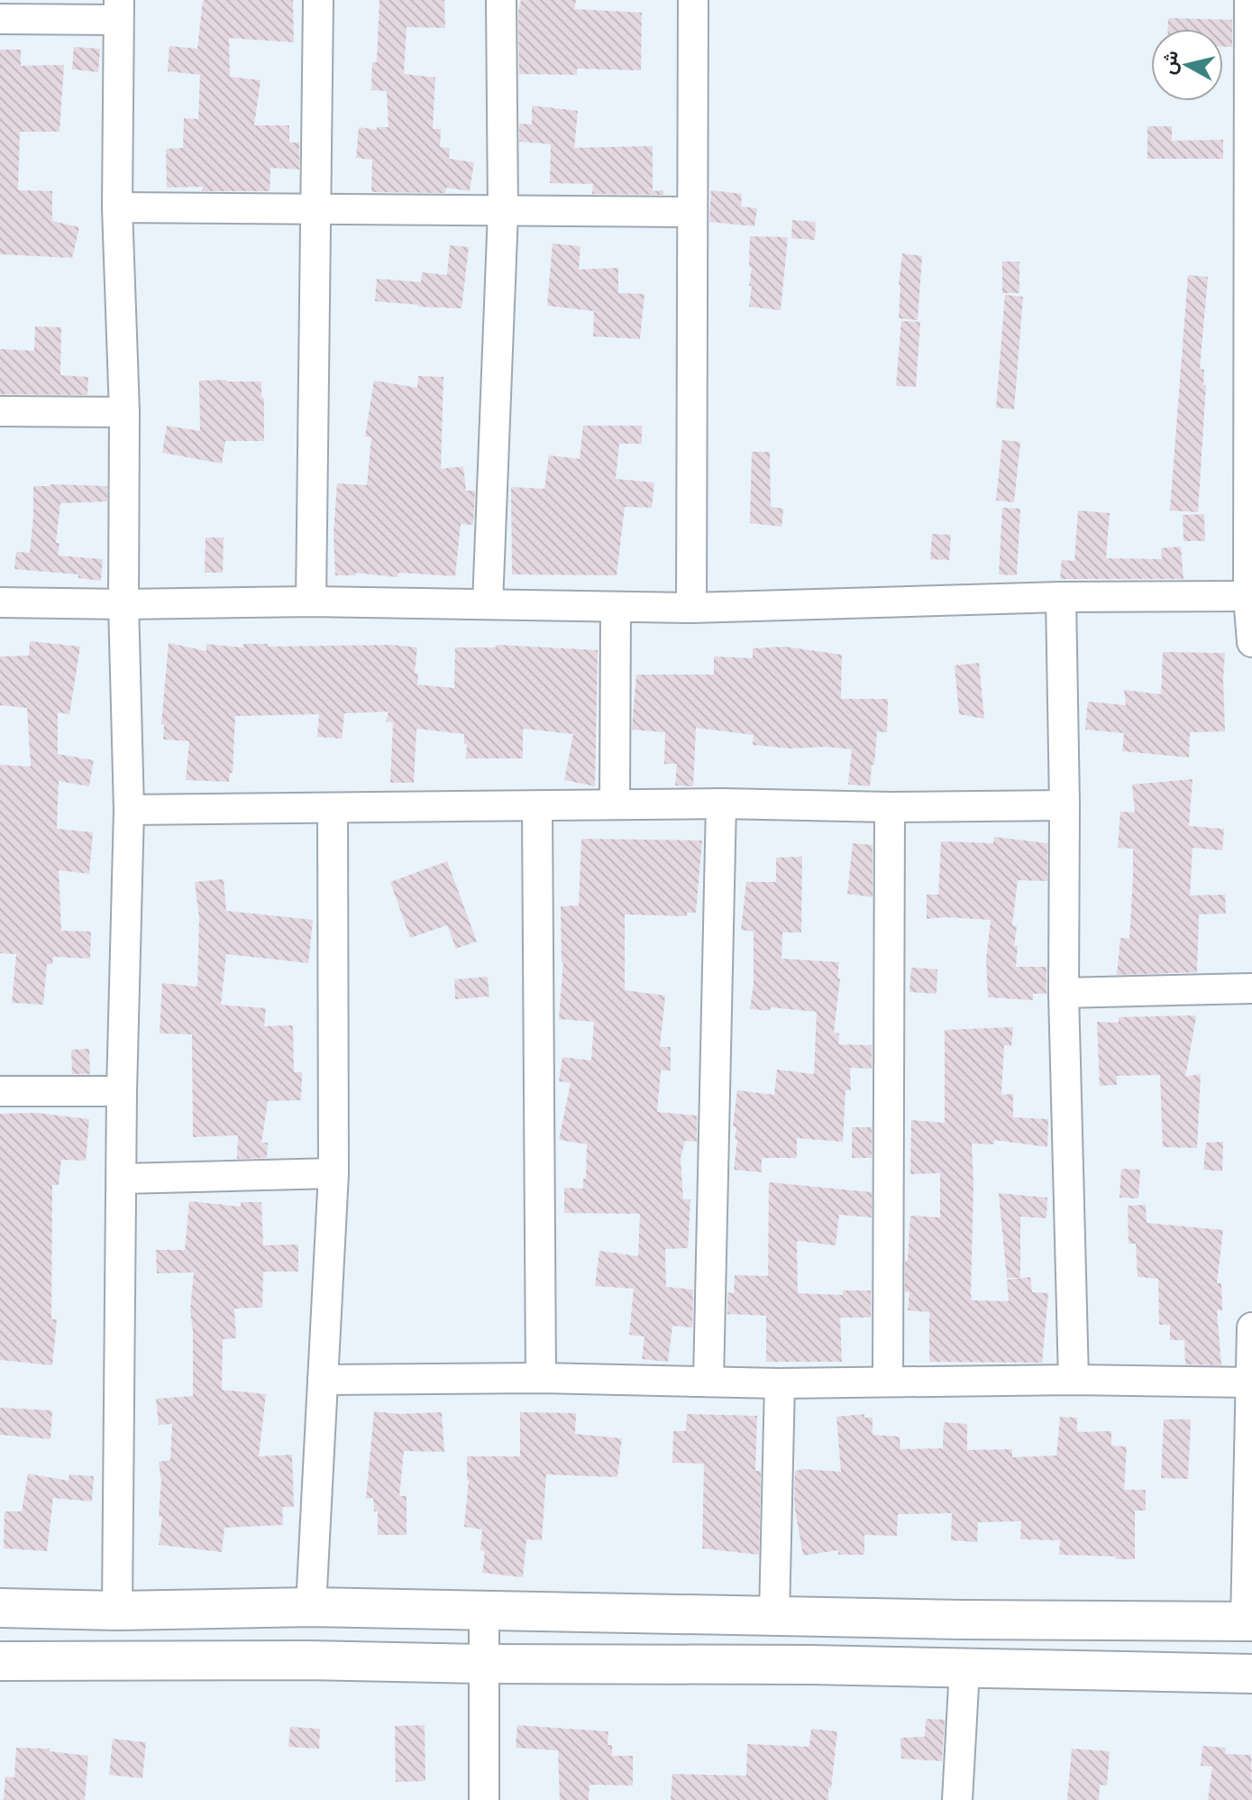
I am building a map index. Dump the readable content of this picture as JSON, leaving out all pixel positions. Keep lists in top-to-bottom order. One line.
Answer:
{"north":"left"}
